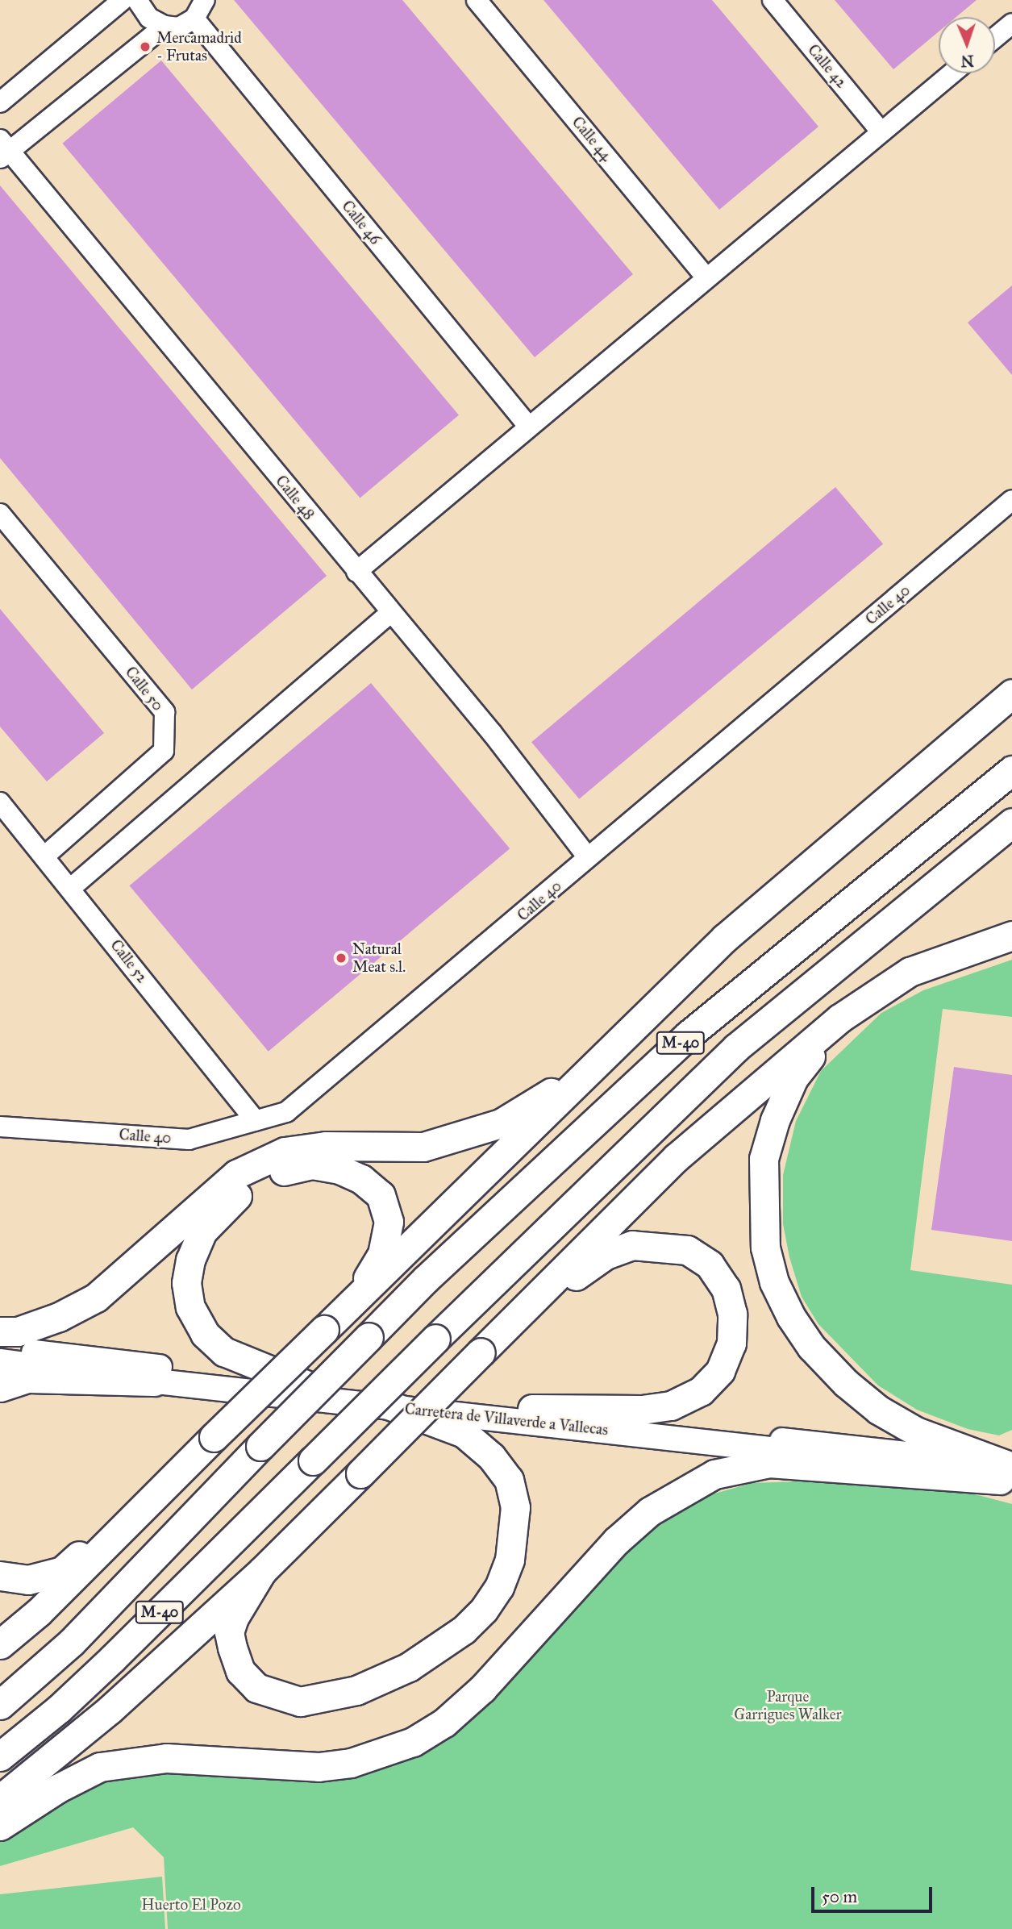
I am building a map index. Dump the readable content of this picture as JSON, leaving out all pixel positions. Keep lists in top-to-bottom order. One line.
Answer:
{"streets":{"highway":["M-40"],"main road":["Carretera de Villaverde a Vallecas"],"street":["Calle 42","Calle 44","Calle 46","Calle 48","Calle 40","Calle 50","Calle 52"]},"crossings":[["Calle 48","Calle 40"],["Calle 40","Calle 52"],["Calle 50","Calle 52"]],"parks":["Parque Garrigues Walker","Huerto El Pozo"],"places":["Mercamadrid - Frutas","Natural Meat s.l."],"scale_bar":"50 m","north":"bottom"}
